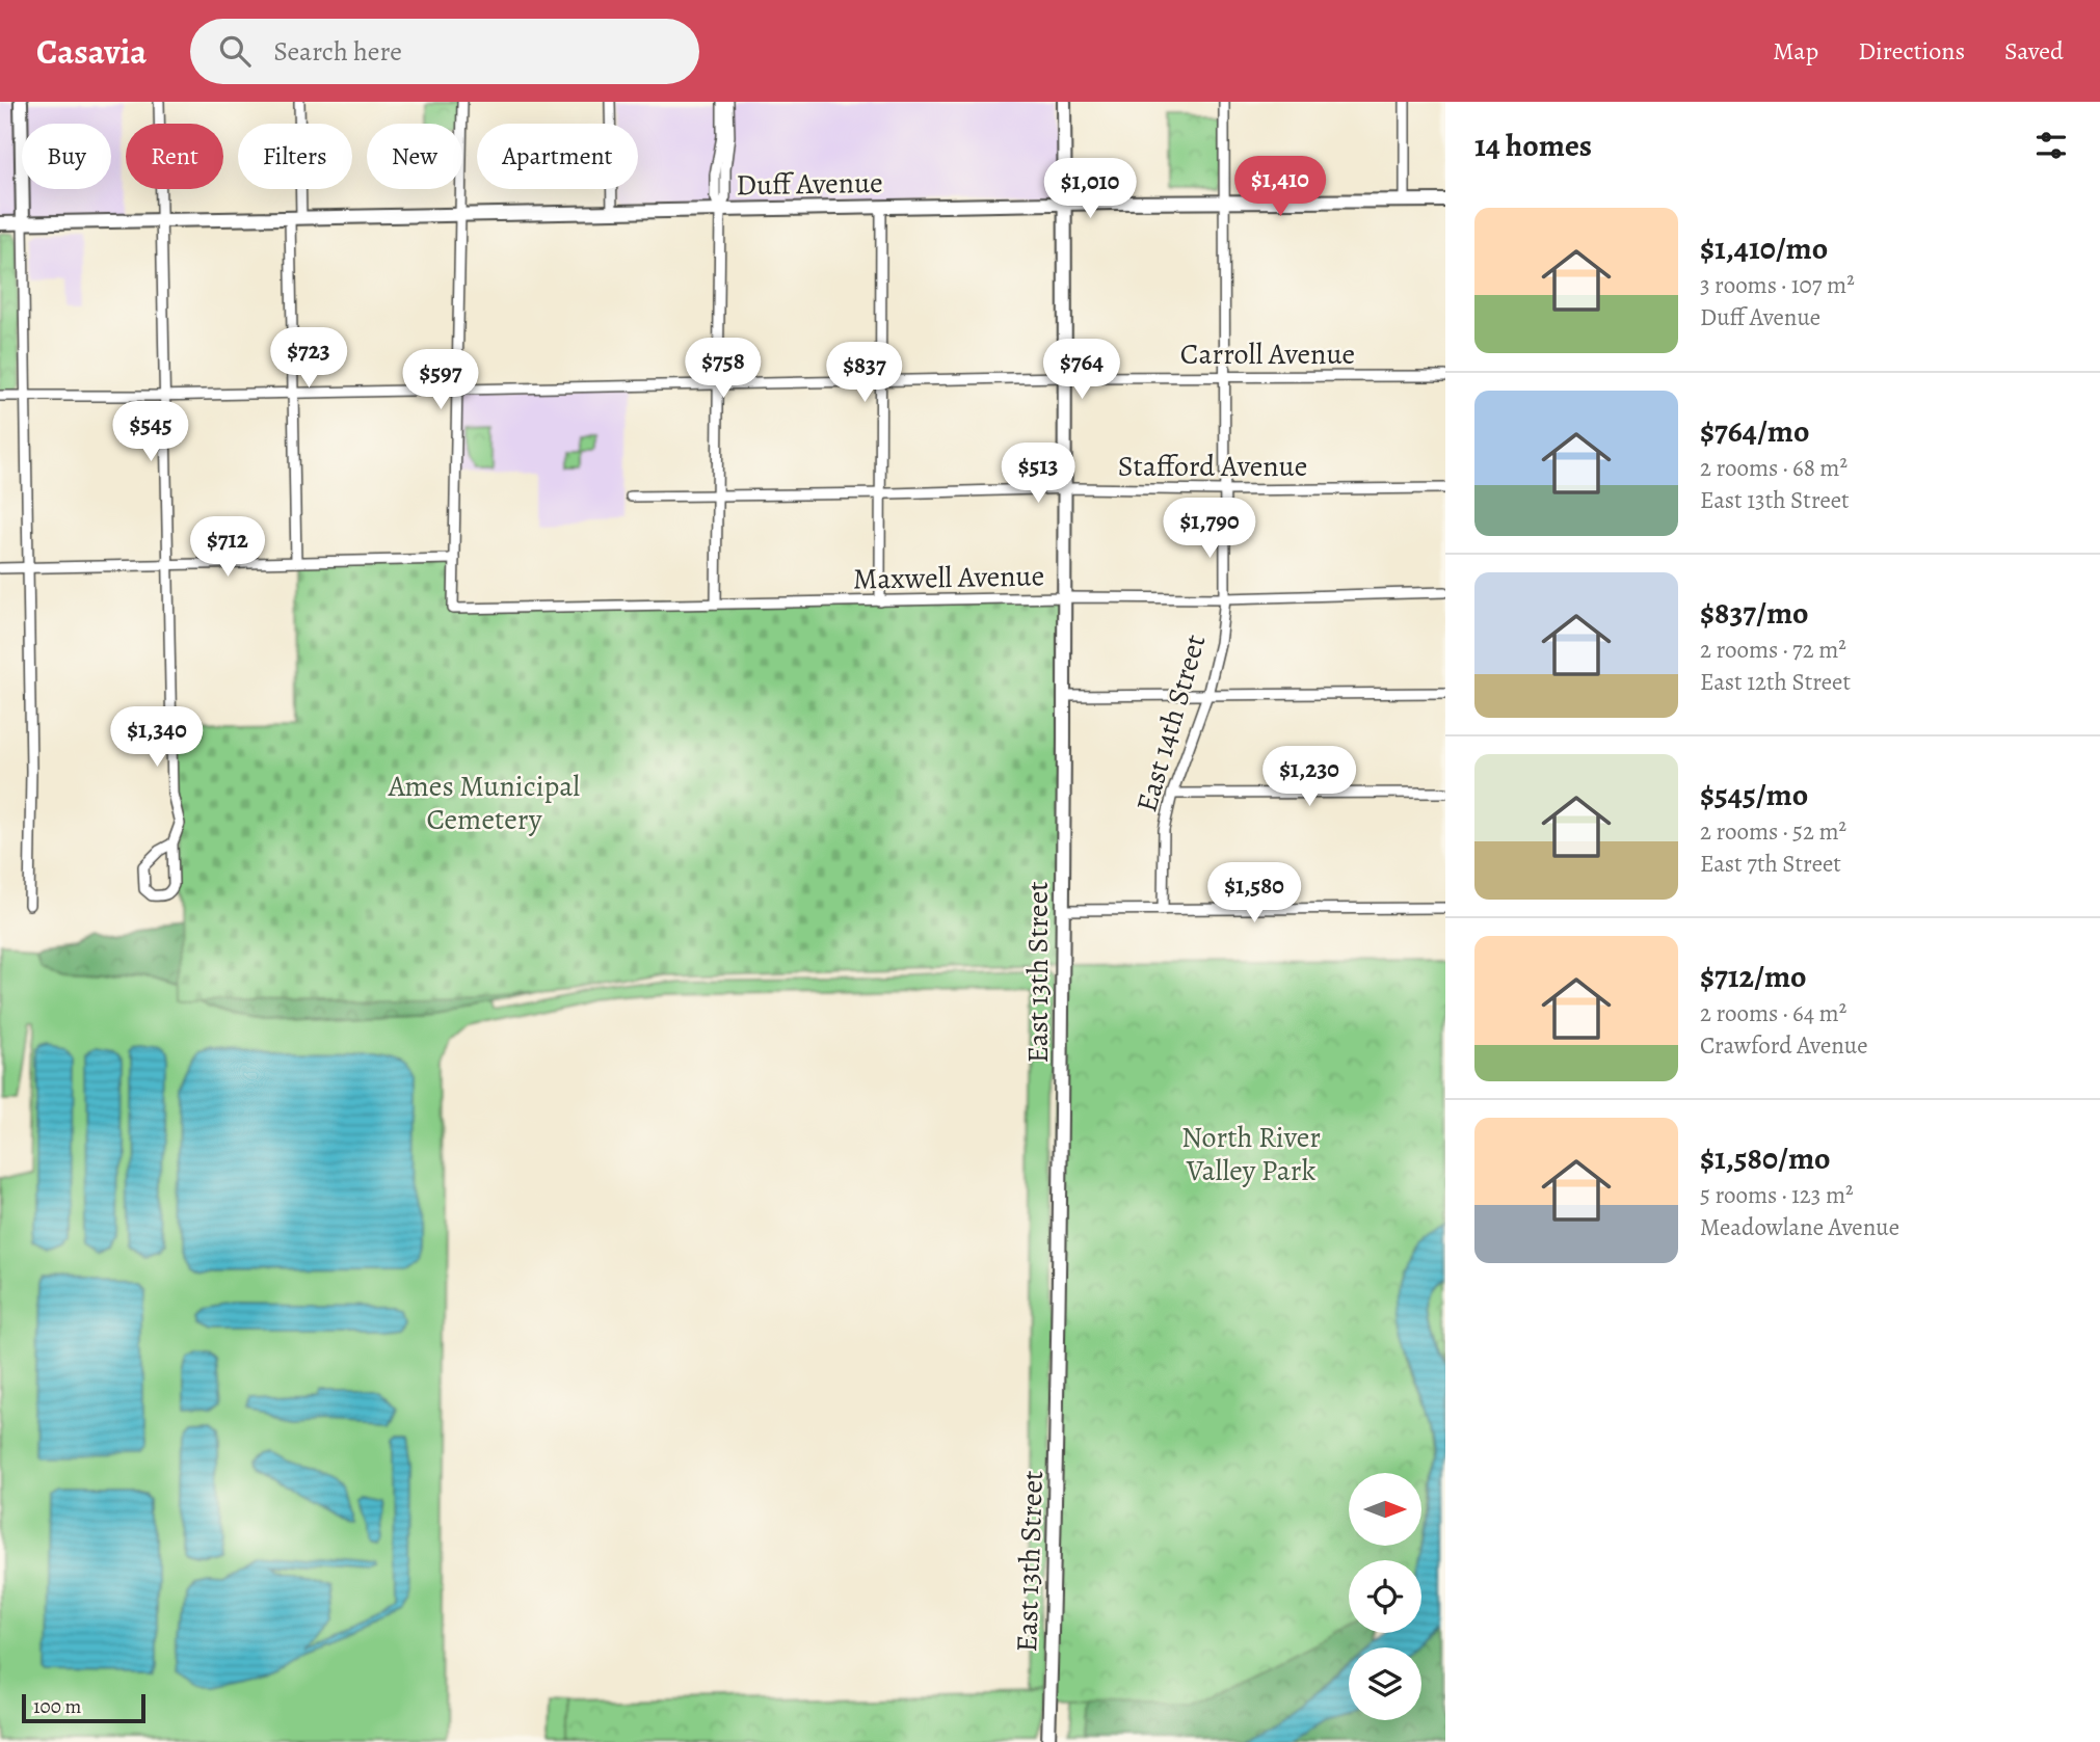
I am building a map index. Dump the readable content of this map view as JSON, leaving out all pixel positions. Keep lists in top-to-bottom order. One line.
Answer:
{"streets":{"main road":["Duff Avenue","East 13th Street"],"street":["Carroll Avenue","Stafford Avenue","Maxwell Avenue","East 14th Street"]},"crossings":[["Duff Avenue","East 14th Street"],["Duff Avenue","East 13th Street"],["Carroll Avenue","East 14th Street"],["Carroll Avenue","East 13th Street"],["Stafford Avenue","East 14th Street"],["Stafford Avenue","East 13th Street"],["Maxwell Avenue","East 14th Street"],["Maxwell Avenue","East 13th Street"]],"parks":["Ames Municipal Cemetery","North River Valley Park"],"scale_bar":"100 m","north":"right","page":{"header":"Casavia","search":"Search here","nav":["Map","Directions","Saved"],"heading":"14 homes","chip":["Buy","Rent","Filters","New","Apartment"],"price":["$1,410","$1,010","$723","$758","$764","$837","$597","$545","$513","$1,790","$712","$1,340","$1,230","$1,580"],"list":[{"name":"$1,410/mo","note":"3 rooms · 107 m² · Duff Avenue"},{"name":"$764/mo","note":"2 rooms · 68 m² · East 13th Street"},{"name":"$837/mo","note":"2 rooms · 72 m² · East 12th Street"},{"name":"$545/mo","note":"2 rooms · 52 m² · East 7th Street"},{"name":"$712/mo","note":"2 rooms · 64 m² · Crawford Avenue"},{"name":"$1,580/mo","note":"5 rooms · 123 m² · Meadowlane Avenue"}],"scale":"100 m"}}
